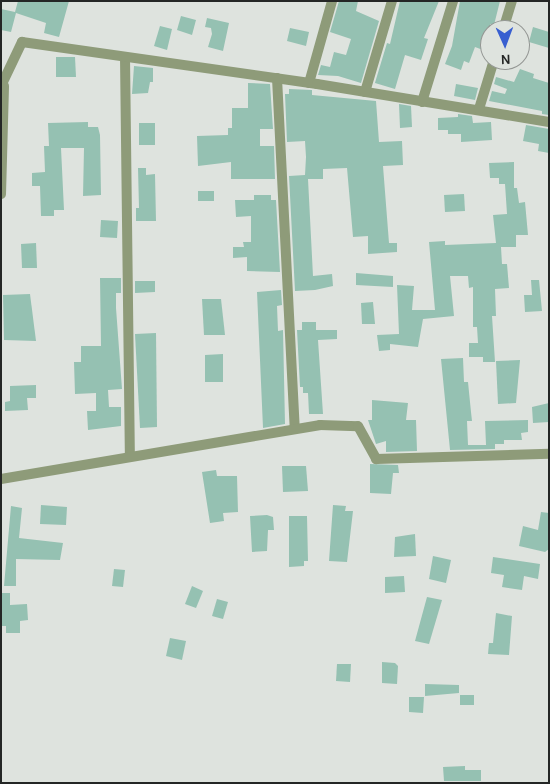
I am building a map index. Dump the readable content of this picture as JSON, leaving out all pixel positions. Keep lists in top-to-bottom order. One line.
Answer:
{"north":"bottom"}
